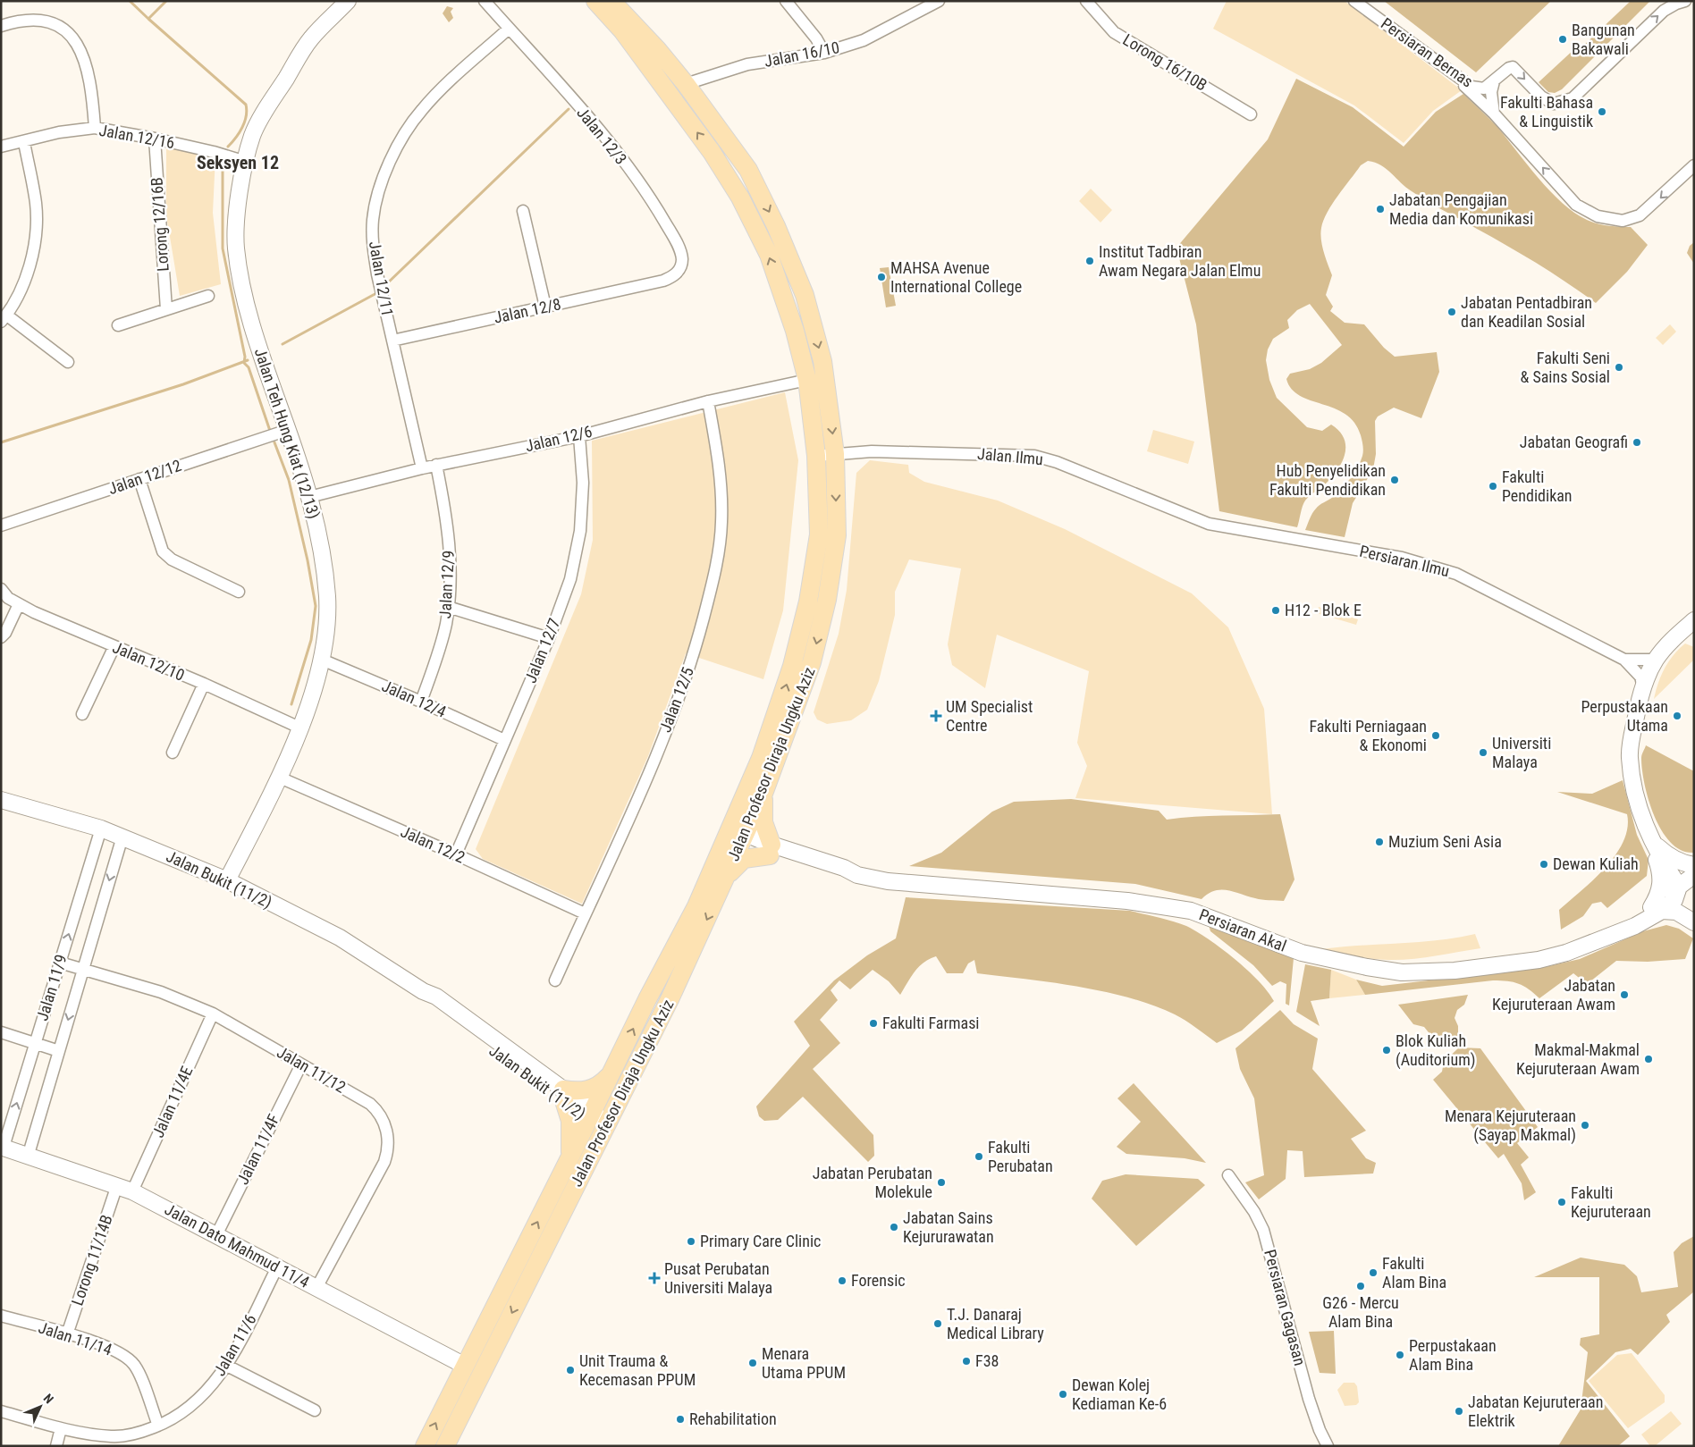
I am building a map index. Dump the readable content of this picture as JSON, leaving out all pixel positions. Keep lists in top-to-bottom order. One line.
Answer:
{"streets":{"main road":["Jalan Profesor Diraja Ungku Aziz"],"street":["Persiaran Bernas","Jalan 16/10","Lorong 16/10B","Jalan 12/3","Jalan 12/16","Lorong 12/16B","Jalan 12/11","Jalan 12/8","Jalan Teh Hung Kiat (12/13)","Jalan 12/6","Jalan Ilmu","Jalan 12/12","Persiaran Ilmu","Jalan 12/9","Jalan 12/7","Jalan 12/10","Jalan 12/4","Jalan 12/5","Jalan 12/2","Jalan Bukit (11/2)","Persiaran Akal","Jalan 11/9","Jalan 11/12","Jalan 11/4E","Jalan 11/4F","Jalan Dato Mahmud 11/4","Lorong 11/14B","Persiaran Gagasan","Jalan 11/14","Jalan 11/6"]},"crossings":[["Jalan 16/10","Jalan Profesor Diraja Ungku Aziz"],["Jalan 12/3","Jalan 12/11"],["Jalan 12/3","Jalan 12/8"],["Jalan 12/16","Lorong 12/16B"],["Jalan 12/16","Jalan Teh Hung Kiat (12/13)"],["Jalan 12/11","Jalan 12/8"],["Jalan 12/11","Jalan 12/6"],["Jalan Teh Hung Kiat (12/13)","Jalan 12/6"],["Jalan Teh Hung Kiat (12/13)","Jalan 12/12"],["Jalan Teh Hung Kiat (12/13)","Jalan 12/10"],["Jalan Teh Hung Kiat (12/13)","Jalan 12/4"],["Jalan Teh Hung Kiat (12/13)","Jalan 12/2"],["Jalan Teh Hung Kiat (12/13)","Jalan Bukit (11/2)"],["Jalan 12/6","Jalan 12/9"],["Jalan 12/6","Jalan 12/7"],["Jalan 12/6","Jalan 12/5"],["Jalan 12/6","Jalan Profesor Diraja Ungku Aziz"],["Jalan Ilmu","Persiaran Ilmu"],["Jalan Ilmu","Jalan Profesor Diraja Ungku Aziz"],["Jalan 12/9","Jalan 12/4"],["Jalan 12/7","Jalan 12/4"],["Jalan 12/7","Jalan 12/2"],["Jalan 12/5","Jalan 12/2"],["Jalan Profesor Diraja Ungku Aziz","Jalan Bukit (11/2)"],["Jalan Profesor Diraja Ungku Aziz","Persiaran Akal"],["Jalan Profesor Diraja Ungku Aziz","Jalan Dato Mahmud 11/4"],["Jalan Bukit (11/2)","Jalan 11/9"],["Jalan 11/9","Jalan 11/12"],["Jalan 11/9","Jalan Dato Mahmud 11/4"],["Jalan 11/12","Jalan 11/4E"],["Jalan 11/12","Jalan 11/4F"],["Jalan 11/12","Jalan Dato Mahmud 11/4"],["Jalan 11/4E","Jalan Dato Mahmud 11/4"],["Jalan 11/4F","Jalan Dato Mahmud 11/4"],["Jalan Dato Mahmud 11/4","Lorong 11/14B"],["Jalan Dato Mahmud 11/4","Jalan 11/6"],["Lorong 11/14B","Jalan 11/14"],["Jalan 11/14","Jalan 11/6"]],"one_way":["Persiaran Bernas"],"districts":["Seksyen 12"],"places":{"other":["Bangunan Bakawali","Fakulti Bahasa & Linguistik","Jabatan Pengajian Media dan Komunikasi","Institut Tadbiran Awam Negara Jalan Elmu","MAHSA Avenue International College","Jabatan Pentadbiran dan Keadilan Sosial","Fakulti Seni & Sains Sosial","Jabatan Geografi","Hub Penyelidikan Fakulti Pendidikan","Fakulti Pendidikan","H12 - Blok E","Perpustakaan Utama","Fakulti Perniagaan & Ekonomi","Universiti Malaya","Muzium Seni Asia","Dewan Kuliah","Jabatan Kejuruteraan Awam","Fakulti Farmasi","Blok Kuliah (Auditorium)","Makmal-Makmal Kejuruteraan Awam","Menara Kejuruteraan (Sayap Makmal)","Fakulti Perubatan","Jabatan Perubatan Molekule","Fakulti Kejuruteraan","Jabatan Sains Kejururawatan","Primary Care Clinic","Fakulti Alam Bina","Forensic","G26 - Mercu Alam Bina","T.J. Danaraj Medical Library","Perpustakaan Alam Bina","F38","Menara Utama PPUM","Unit Trauma & Kecemasan PPUM","Dewan Kolej Kediaman Ke-6","Jabatan Kejuruteraan Elektrik","Rehabilitation"],"health":["UM Specialist Centre","Pusat Perubatan Universiti Malaya"]},"north":"top right"}
